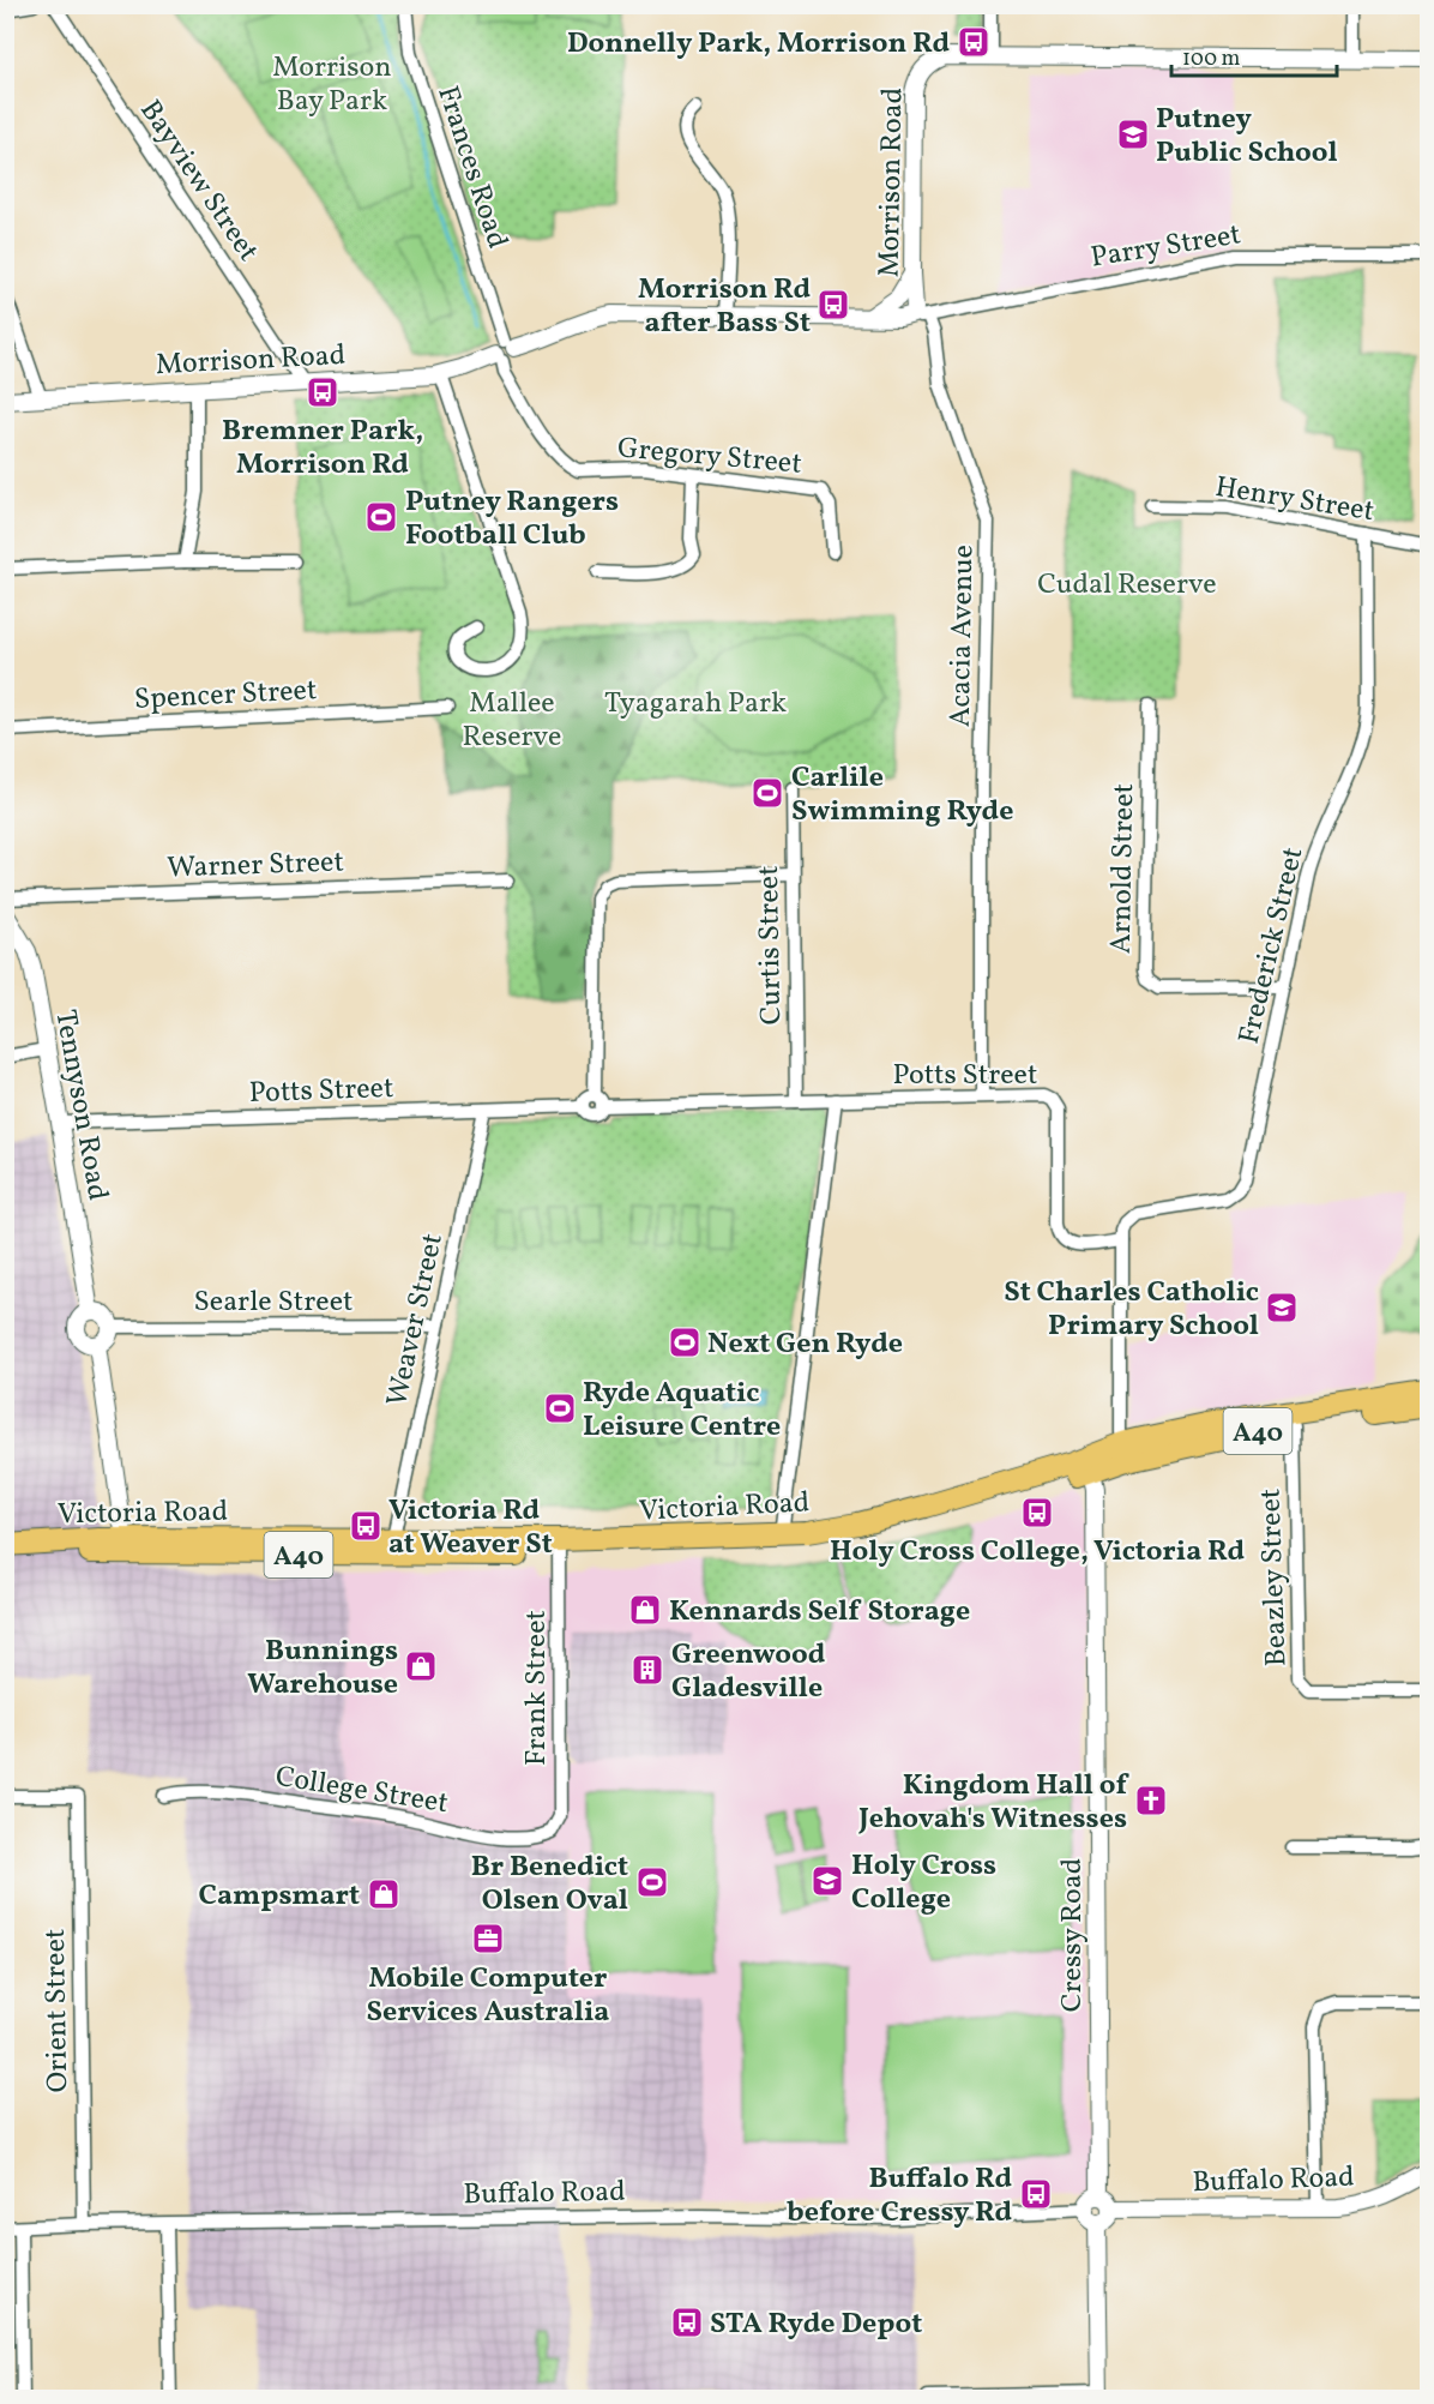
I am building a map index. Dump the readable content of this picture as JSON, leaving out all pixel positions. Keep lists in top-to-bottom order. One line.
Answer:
{"streets":{"highway":["A40","Victoria Road"],"street":["Frances Road","Bayview Street","Morrison Road","Parry Street","Gregory Street","Henry Street","Acacia Avenue","Spencer Street","Warner Street","Arnold Street","Curtis Street","Frederick Street","Potts Street","Tennyson Road","Searle Street","Weaver Street","Beazley Street","Frank Street","College Street","Cressy Road","Orient Street","Buffalo Road"]},"crossings":[["Frances Road","Morrison Road"],["Frances Road","Gregory Street"],["Bayview Street","Morrison Road"],["Morrison Road","Parry Street"],["Morrison Road","Gregory Street"],["Morrison Road","Acacia Avenue"],["Parry Street","Acacia Avenue"],["Henry Street","Frederick Street"],["Acacia Avenue","Potts Street"],["Arnold Street","Frederick Street"],["Curtis Street","Potts Street"],["Frederick Street","Potts Street"],["Potts Street","Tennyson Road"],["Potts Street","Weaver Street"],["Tennyson Road","Searle Street"],["Searle Street","Weaver Street"],["Weaver Street","Victoria Road"],["Victoria Road","Beazley Street"],["Victoria Road","Frank Street"],["Victoria Road","Cressy Road"],["Frank Street","College Street"],["Cressy Road","Buffalo Road"],["Orient Street","Buffalo Road"]],"parks":["Morrison Bay Park","Cudal Reserve","Mallee Reserve","Tyagarah Park"],"places":{"bus stop":["Donnelly Park, Morrison Rd","Morrison Rd after Bass St","Bremner Park, Morrison Rd","Holy Cross College, Victoria Rd","Victoria Rd at Weaver St","Buffalo Rd before Cressy Rd","STA Ryde Depot"],"school or university":["Putney Public School","St Charles Catholic Primary School","Holy Cross College"],"sports":["Putney Rangers Football Club","Carlile Swimming Ryde","Next Gen Ryde","Ryde Aquatic Leisure Centre","Br Benedict Olsen Oval"],"shop":["Kennards Self Storage","Bunnings Warehouse","Campsmart"],"building":["Greenwood Gladesville"],"church":["Kingdom Hall of Jehovah's Witnesses"],"office":["Mobile Computer Services Australia"]},"scale_bar":"100 m"}
